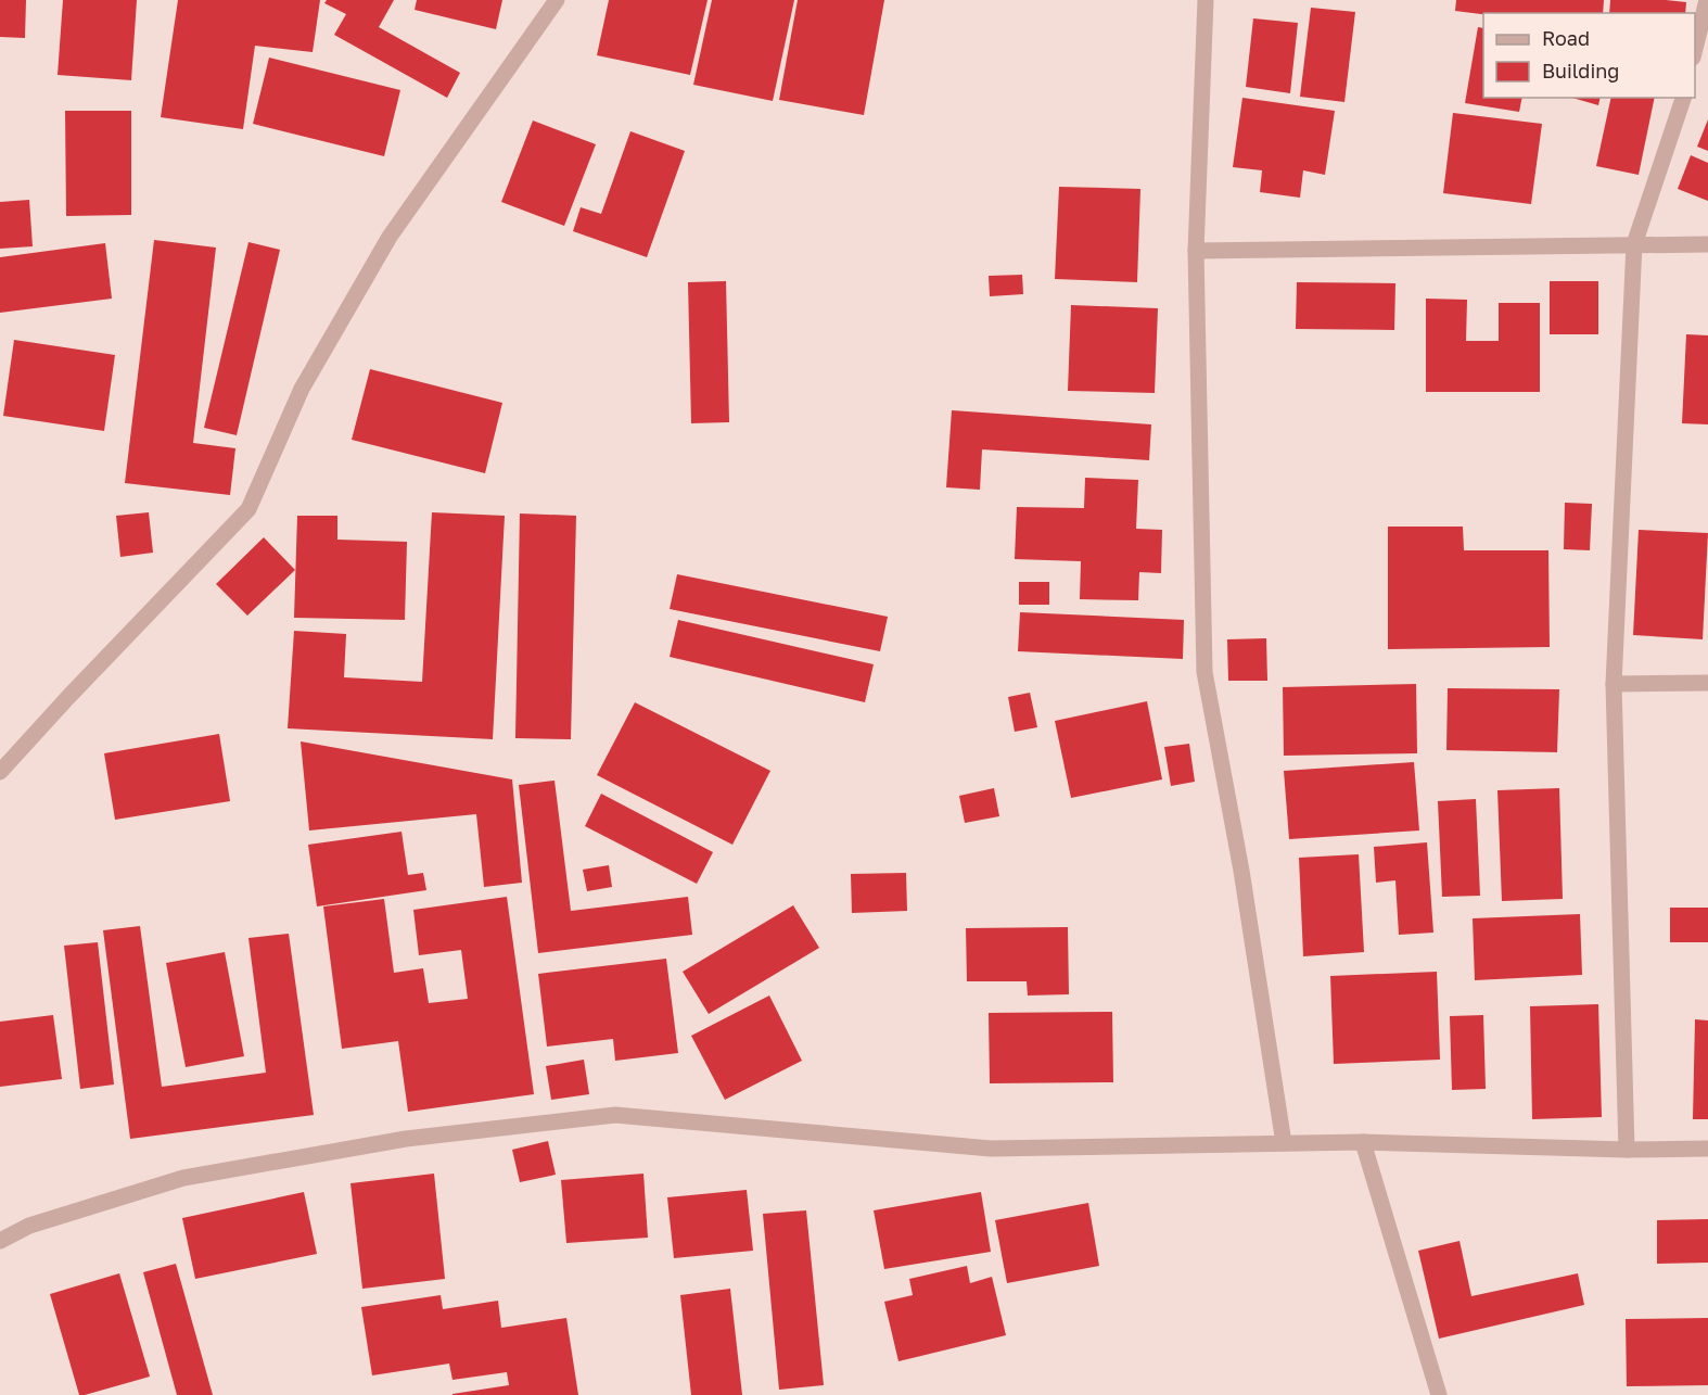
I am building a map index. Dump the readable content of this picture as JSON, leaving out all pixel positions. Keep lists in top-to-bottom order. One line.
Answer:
{"legend":["Road","Building"]}
